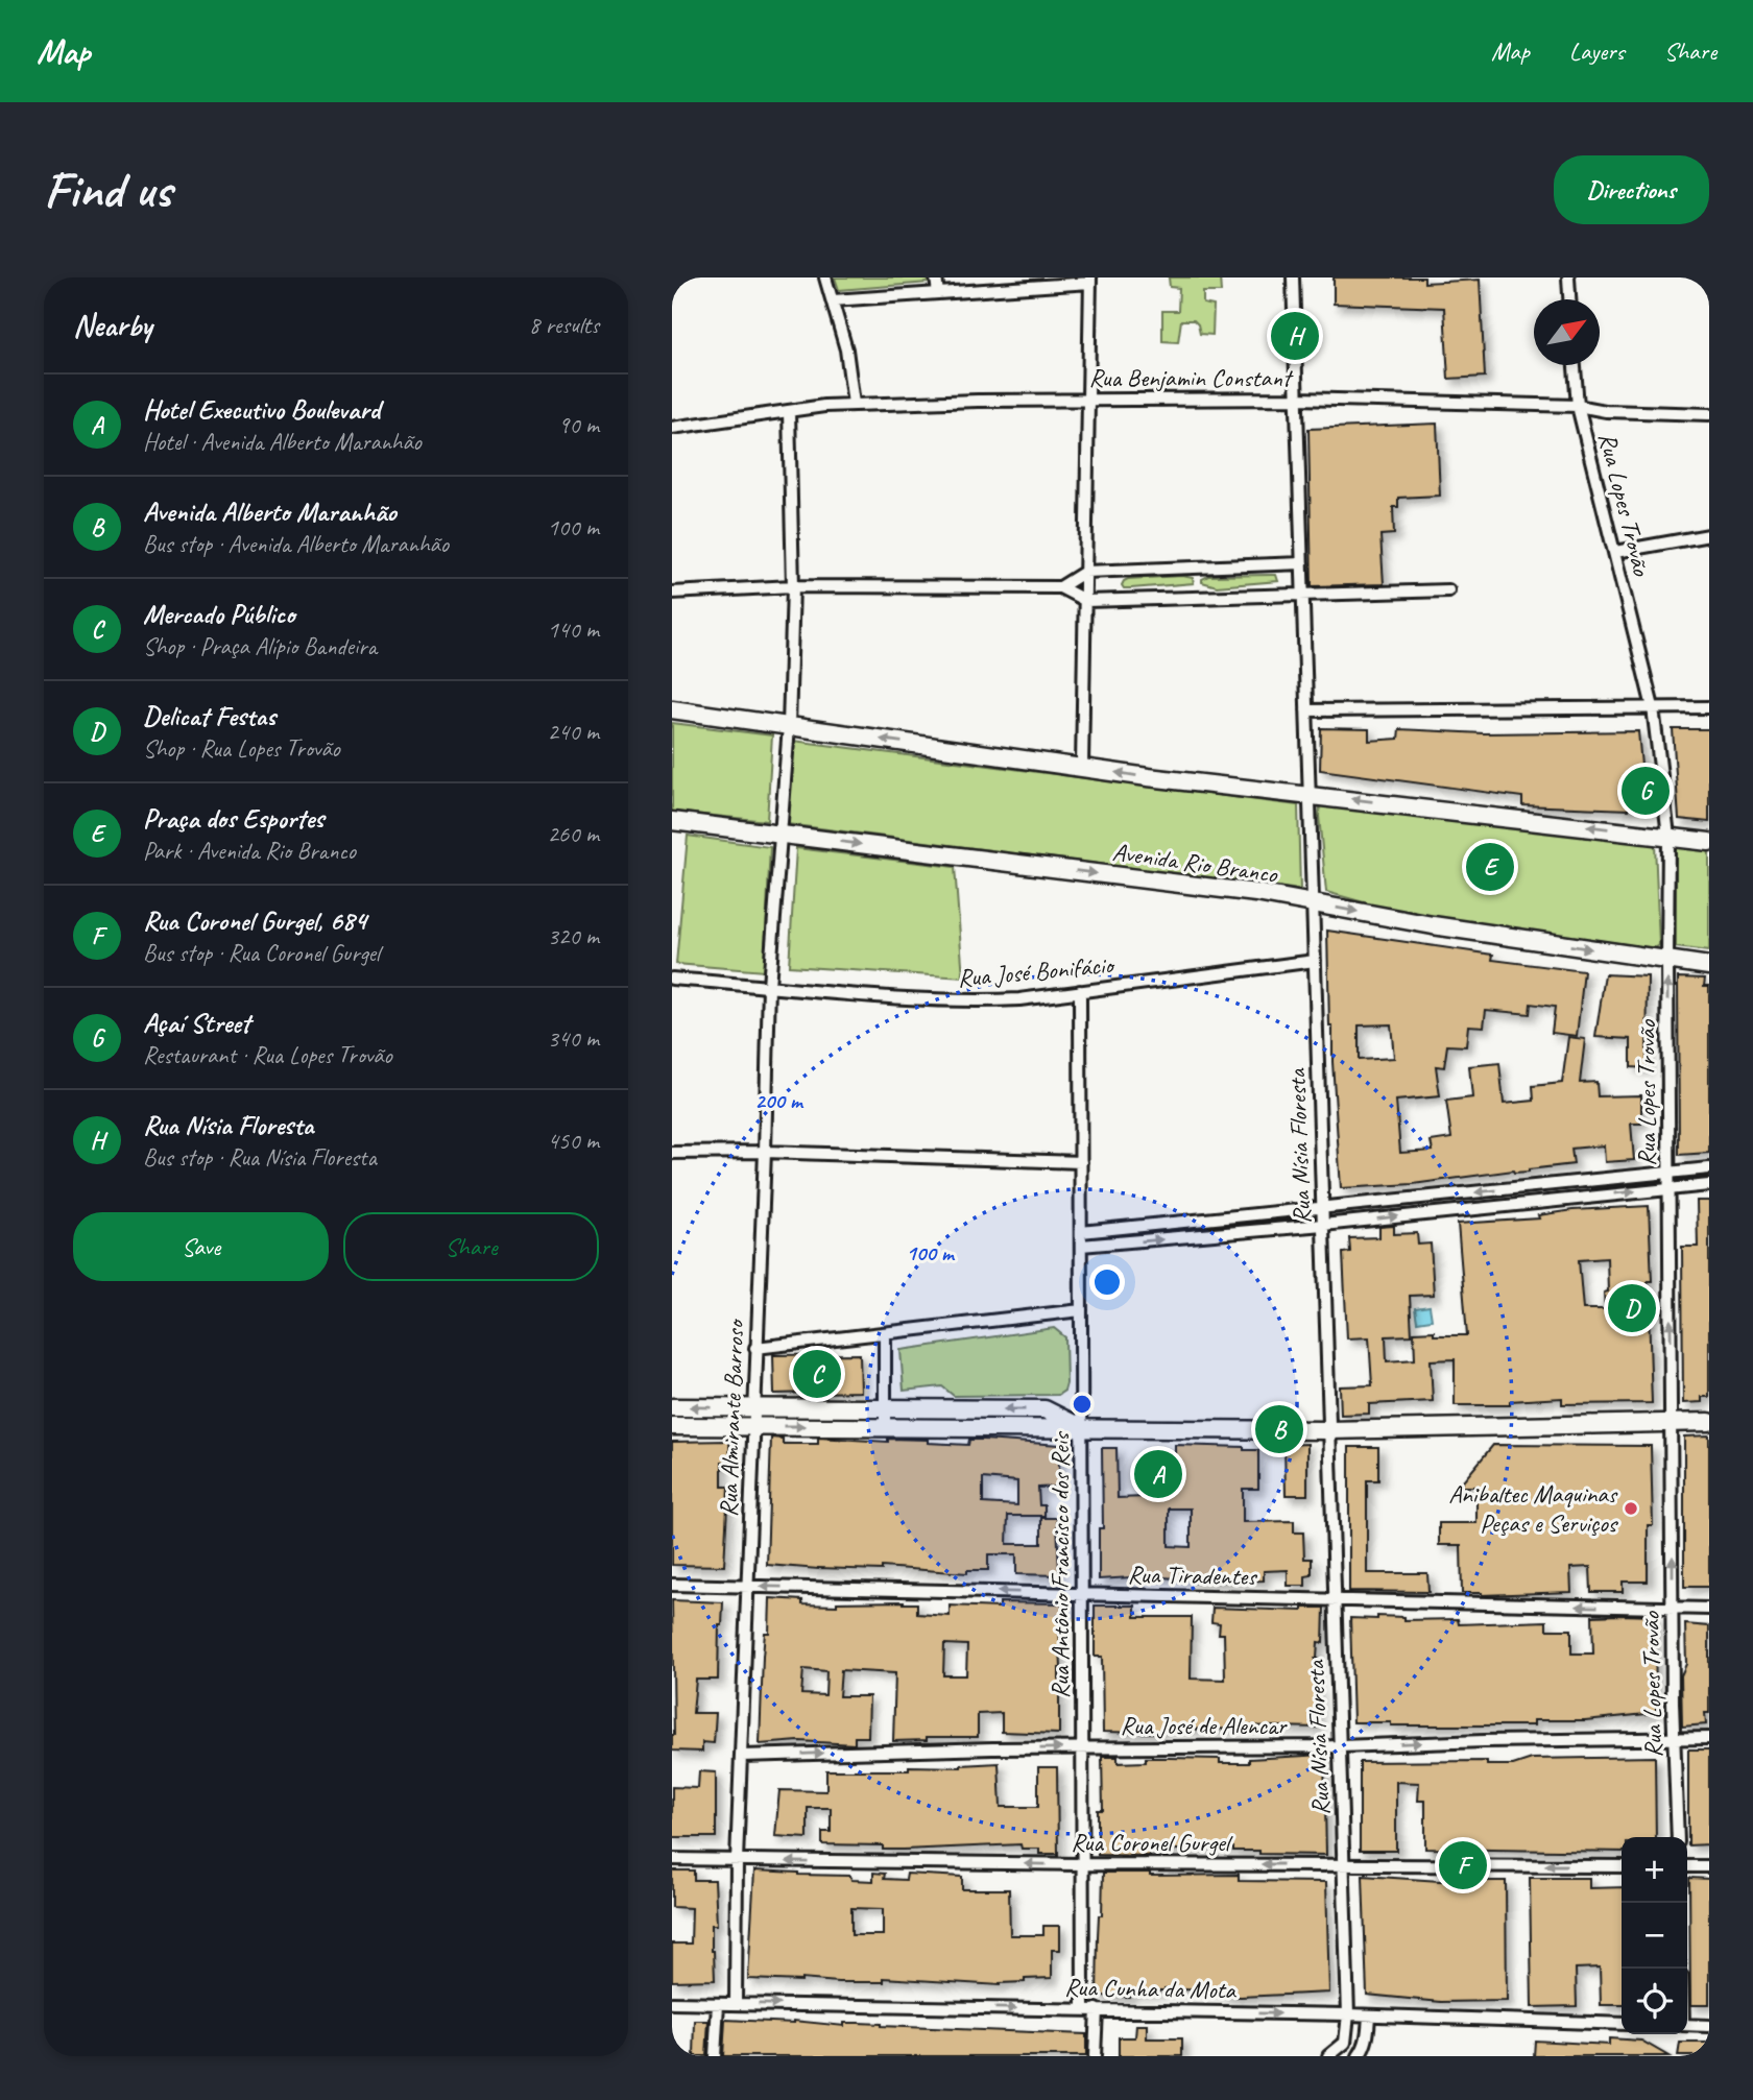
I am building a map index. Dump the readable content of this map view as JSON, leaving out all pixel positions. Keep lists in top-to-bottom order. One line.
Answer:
{"streets":{"main road":["Avenida Rio Branco"],"street":["Rua Benjamin Constant","Rua Lopes Trovão","Rua José Bonifácio","Rua Nísia Floresta","Rua Almirante Barroso","Rua Antônio Francisco dos Reis","Rua Tiradentes","Rua José de Alencar","Rua Coronel Gurgel","Rua Cunha da Mota"]},"crossings":[["Rua Benjamin Constant","Rua Lopes Trovão"],["Rua Benjamin Constant","Rua Nísia Floresta"],["Rua Benjamin Constant","Rua Almirante Barroso"],["Rua Lopes Trovão","Avenida Rio Branco"],["Rua Lopes Trovão","Rua Tiradentes"],["Rua Lopes Trovão","Rua José de Alencar"],["Avenida Rio Branco","Rua Nísia Floresta"],["Avenida Rio Branco","Rua Almirante Barroso"],["Rua José Bonifácio","Rua Nísia Floresta"],["Rua José Bonifácio","Rua Almirante Barroso"],["Rua José Bonifácio","Rua Antônio Francisco dos Reis"],["Rua Nísia Floresta","Rua Tiradentes"],["Rua Nísia Floresta","Rua José de Alencar"],["Rua Nísia Floresta","Rua Coronel Gurgel"],["Rua Nísia Floresta","Rua Cunha da Mota"],["Rua Almirante Barroso","Rua Tiradentes"],["Rua Almirante Barroso","Rua José de Alencar"],["Rua Almirante Barroso","Rua Coronel Gurgel"],["Rua Almirante Barroso","Rua Cunha da Mota"],["Rua Antônio Francisco dos Reis","Rua Tiradentes"],["Rua Antônio Francisco dos Reis","Rua José de Alencar"],["Rua Antônio Francisco dos Reis","Rua Coronel Gurgel"],["Rua Antônio Francisco dos Reis","Rua Cunha da Mota"]],"one_way":["Rua Lopes Trovão","Rua Tiradentes","Rua José de Alencar","Rua Coronel Gurgel","Rua Cunha da Mota"],"places":["Anibaltec Maquinas Peças e Serviços"],"north":"top right","page":{"header":"Map","nav":["Map","Layers","Share"],"buttons":["Directions",["Save","Share"]],"title":"Find us","heading":["Nearby","8 results"],"pins":["H","G","E","D","C","B","A","F"],"list":[{"mark":"A","name":"Hotel Executivo Boulevard","note":"Hotel · Avenida Alberto Maranhão","value":"90 m"},{"mark":"B","name":"Avenida Alberto Maranhão","note":"Bus stop · Avenida Alberto Maranhão","value":"100 m"},{"mark":"C","name":"Mercado Público","note":"Shop · Praça Alípio Bandeira","value":"140 m"},{"mark":"D","name":"Delicat Festas","note":"Shop · Rua Lopes Trovão","value":"240 m"},{"mark":"E","name":"Praça dos Esportes","note":"Park · Avenida Rio Branco","value":"260 m"},{"mark":"F","name":"Rua Coronel Gurgel, 684","note":"Bus stop · Rua Coronel Gurgel","value":"320 m"},{"mark":"G","name":"Açaí Street","note":"Restaurant · Rua Lopes Trovão","value":"340 m"},{"mark":"H","name":"Rua Nísia Floresta","note":"Bus stop · Rua Nísia Floresta","value":"450 m"}],"map_buttons":["+","−"]},"rings":["200 m","100 m"]}
